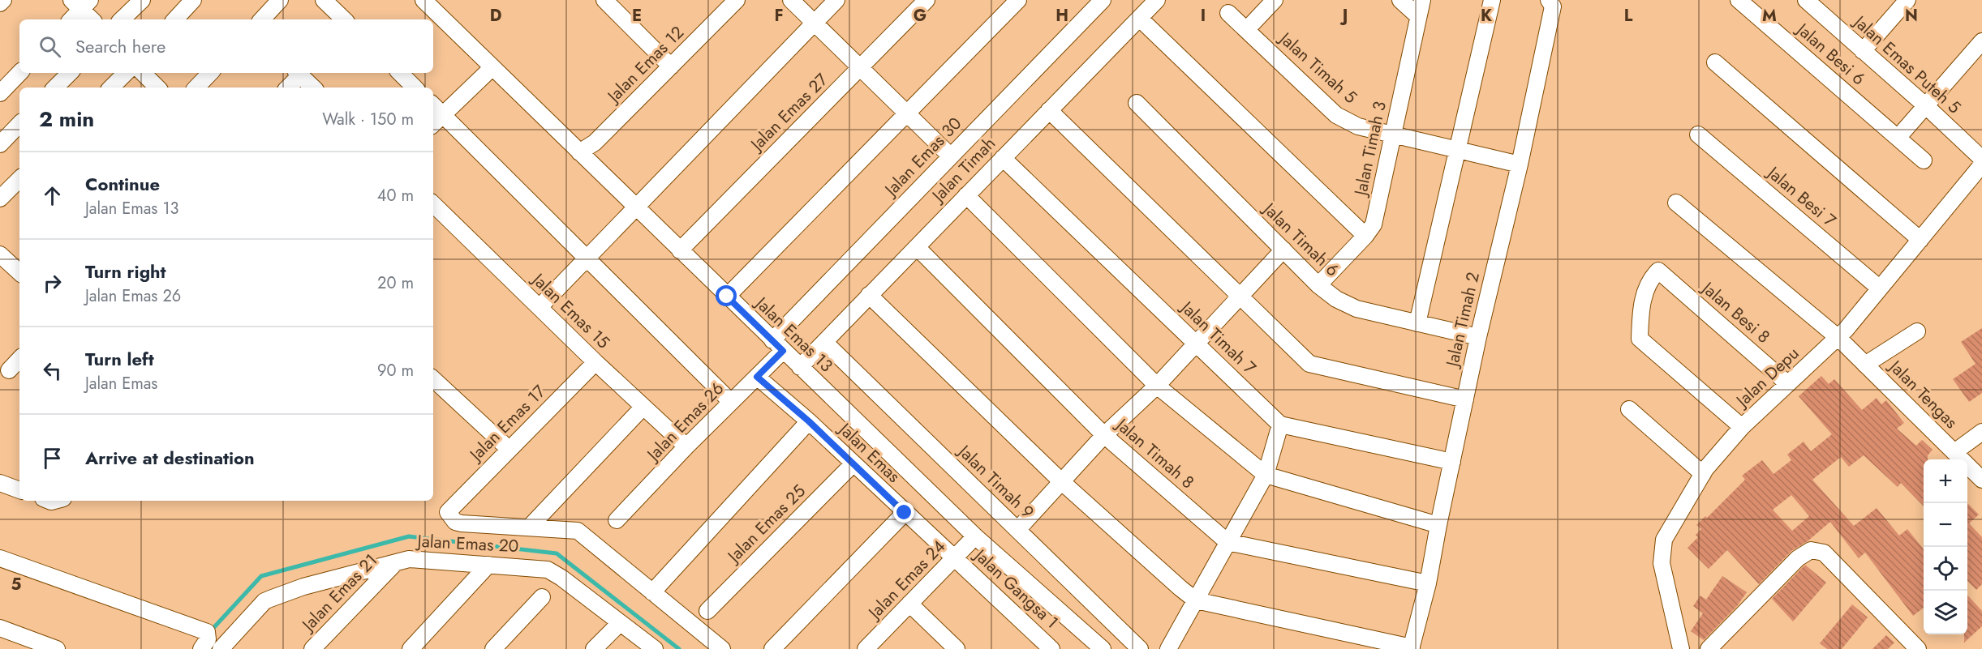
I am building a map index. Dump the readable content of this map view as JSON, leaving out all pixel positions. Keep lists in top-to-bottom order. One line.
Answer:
{"streets":{"street":["Jalan Besi 6","Jalan Emas 12","Jalan Emas Puteh 5","Jalan Timah 5","Jalan Emas 27","Jalan Timah 3","Jalan Emas 30","Jalan Timah","Jalan Besi 7","Jalan Timah 6","Jalan Emas 15","Jalan Besi 8","Jalan Timah 2","Jalan Emas 13","Jalan Timah 7","Jalan Depu","Jalan Tengas","Jalan Emas 26","Jalan Emas 17","Jalan Emas","Jalan Timah 8","Jalan Timah 9","Jalan Emas 25","Jalan Emas 20","Jalan Emas 24","Jalan Gangsa 1","Jalan Emas 21"]},"crossings":[["Jalan Emas 12","Jalan Emas 13"],["Jalan Timah 5","Jalan Timah 3"],["Jalan Timah 5","Jalan Timah 2"],["Jalan Emas 27","Jalan Emas 13"],["Jalan Timah 3","Jalan Timah 6"],["Jalan Emas 30","Jalan Emas 13"],["Jalan Emas 30","Jalan Emas 26"],["Jalan Timah","Jalan Emas 13"],["Jalan Timah","Jalan Timah 7"],["Jalan Timah","Jalan Timah 8"],["Jalan Timah","Jalan Timah 9"],["Jalan Besi 7","Jalan Depu"],["Jalan Timah 6","Jalan Timah 2"],["Jalan Emas 15","Jalan Emas 26"],["Jalan Emas 15","Jalan Emas 17"],["Jalan Besi 8","Jalan Depu"],["Jalan Timah 2","Jalan Timah 8"],["Jalan Emas 13","Jalan Emas 26"],["Jalan Emas 13","Jalan Emas 24"],["Jalan Depu","Jalan Tengas"],["Jalan Emas 26","Jalan Emas"],["Jalan Emas","Jalan Emas 25"],["Jalan Emas","Jalan Emas 24"],["Jalan Emas","Jalan Gangsa 1"],["Jalan Emas 20","Jalan Emas 21"],["Jalan Emas 24","Jalan Gangsa 1"]],"page":{"search":"Search here","heading":["2 min","Walk · 150 m"],"list":[["Continue","Jalan Emas 13","40 m"],["Turn right","Jalan Emas 26","20 m"],["Turn left","Jalan Emas","90 m"],"Arrive at destination"],"map_buttons":["+","−"]},"grid":{"columns":["D","E","F","G","H","I","J","K","L","M","N"],"rows":["5"]}}
